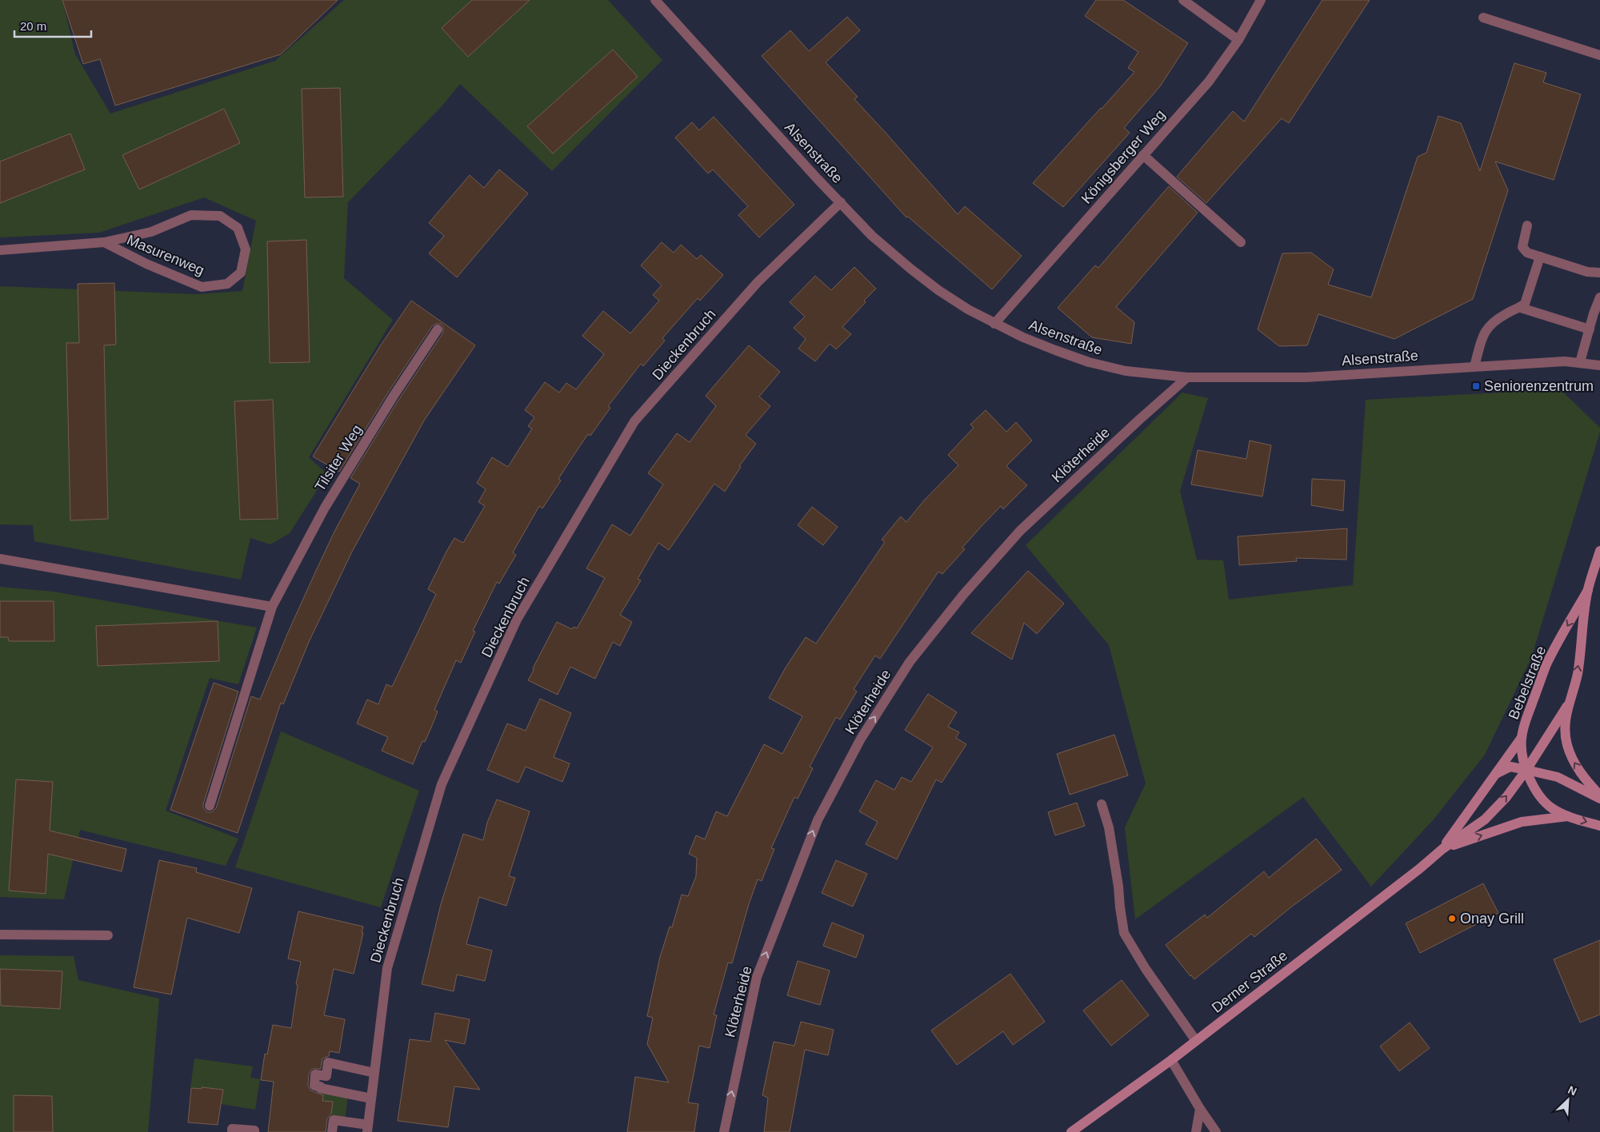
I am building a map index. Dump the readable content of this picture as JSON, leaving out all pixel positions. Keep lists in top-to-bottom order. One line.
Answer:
{"streets":{"street":["Alsenstraße","Königsberger Weg","Masurenweg","Dieckenbruch","Klöterheide","Tilsiter Weg","Bebelstraße","Derner Straße"]},"crossings":[["Alsenstraße","Königsberger Weg"],["Alsenstraße","Dieckenbruch"],["Alsenstraße","Klöterheide"],["Bebelstraße","Derner Straße"]],"one_way":["Klöterheide"],"places":{"transit":["Seniorenzentrum"],"other":["Onay Grill"]},"scale_bar":"20 m","north":"top right"}
